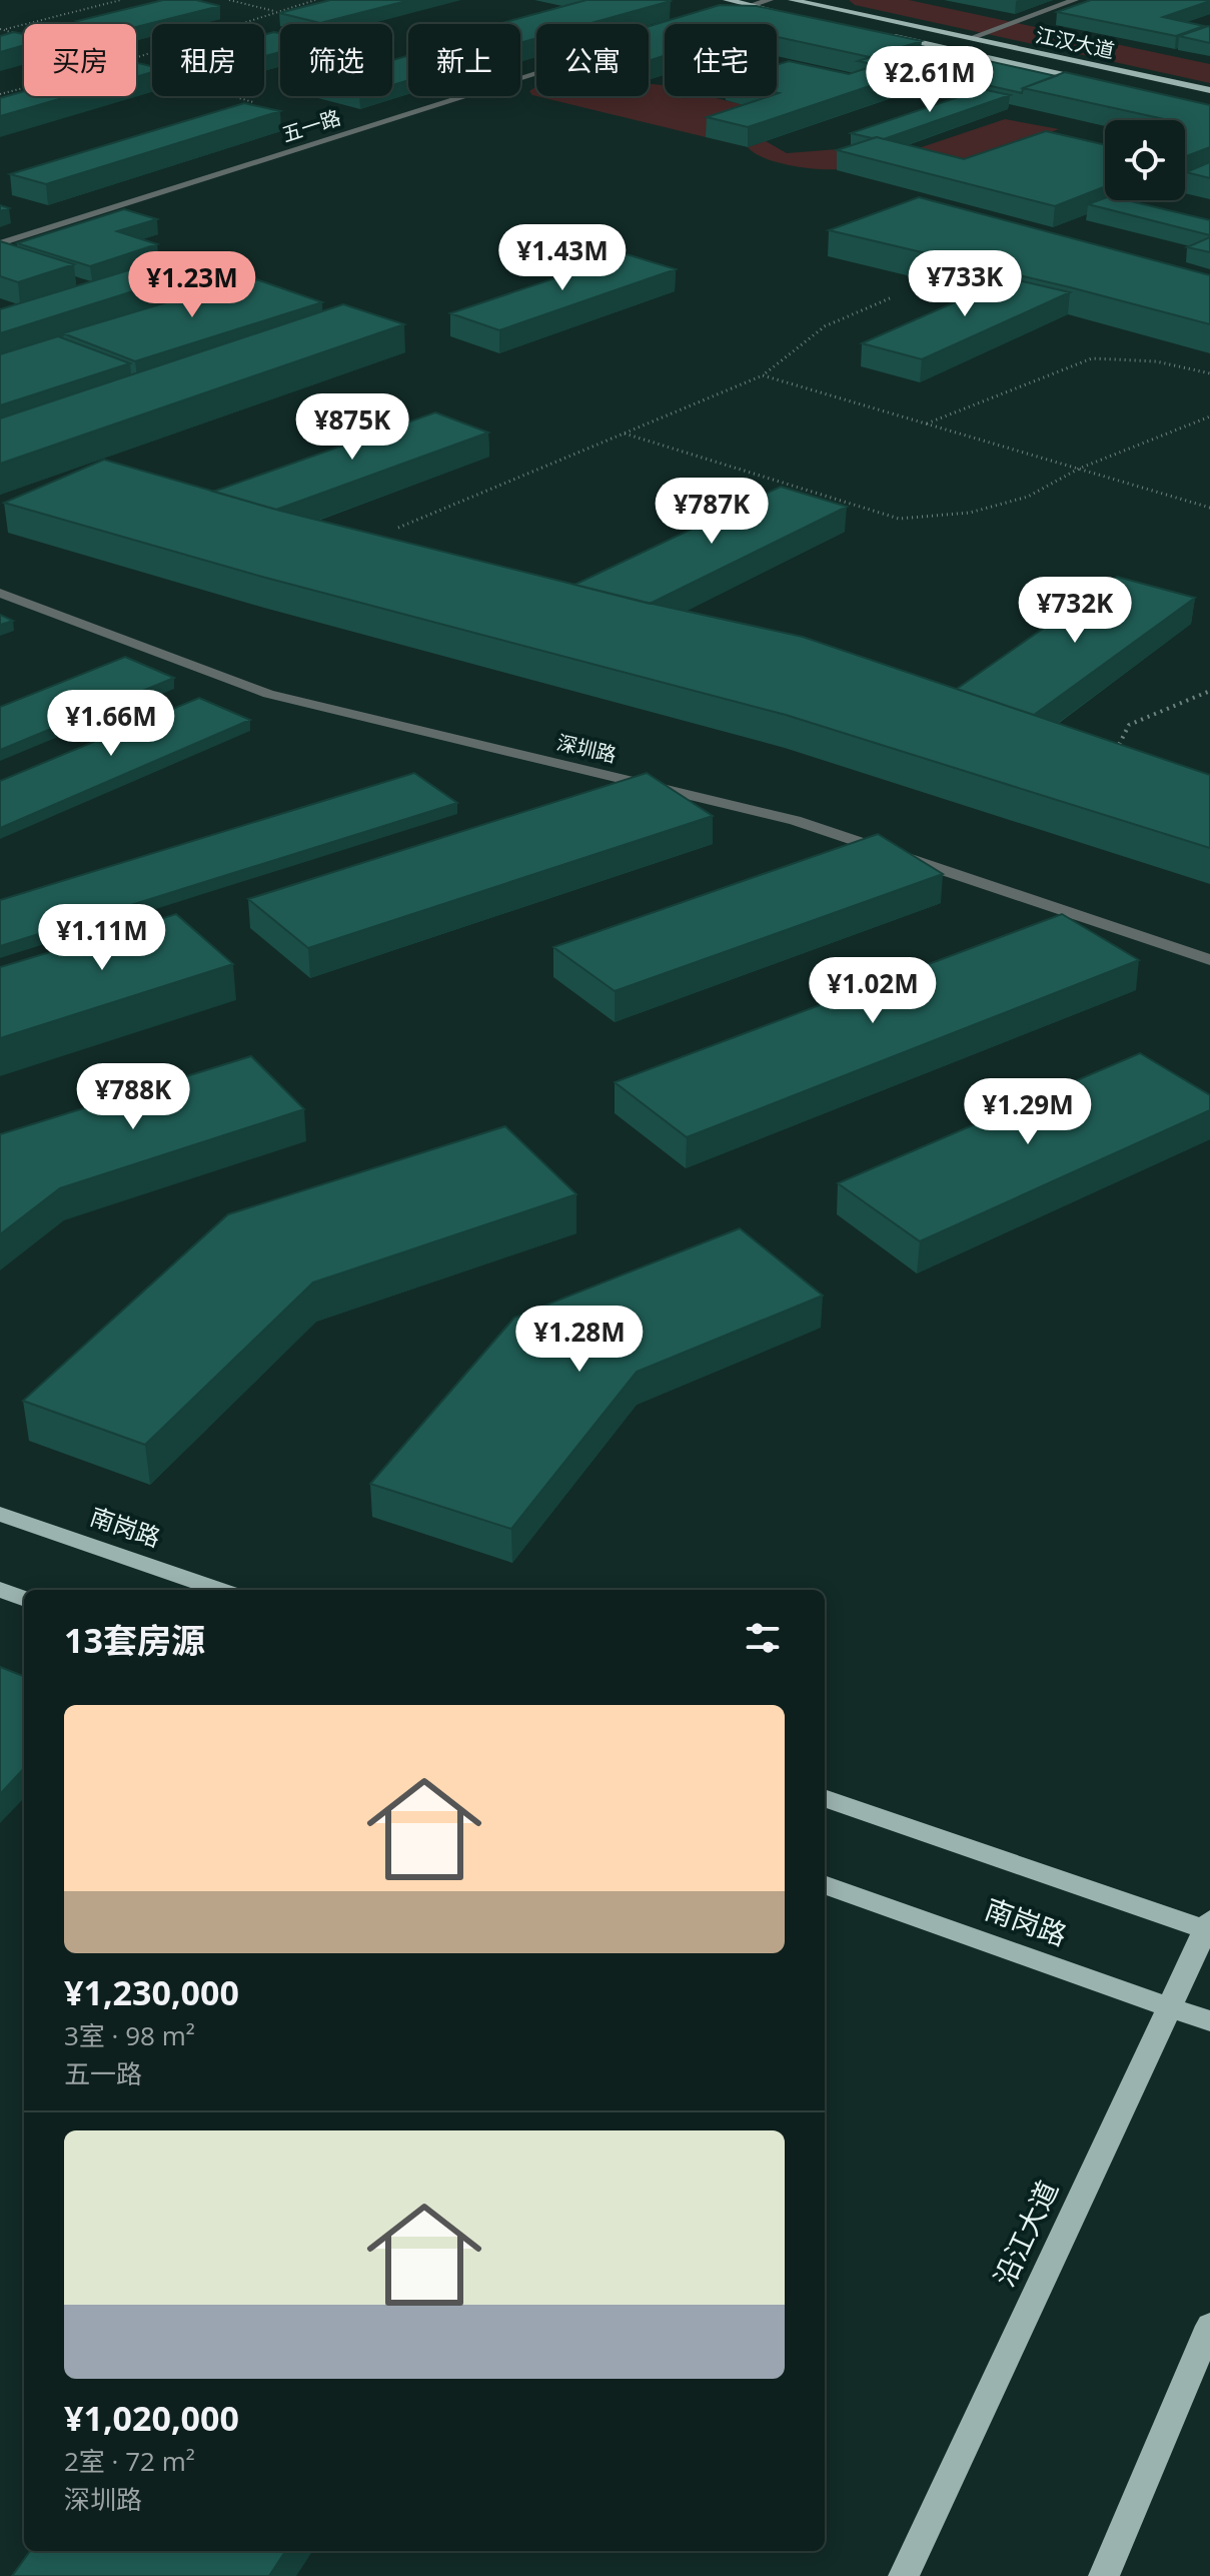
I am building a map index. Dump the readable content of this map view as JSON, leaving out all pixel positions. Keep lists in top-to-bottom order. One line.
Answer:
{"streets":{"main road":["江汉大道","南岗路","沿江大道"],"street":["五一路","深圳路"]},"crossings":[["南岗路","沿江大道"]],"page":{"chip":["买房","租房","筛选","新上","公寓","住宅"],"price":["¥2.61M","¥1.43M","¥733K","¥1.23M","¥875K","¥787K","¥732K","¥1.66M","¥1.11M","¥1.02M","¥788K","¥1.29M","¥1.28M"],"heading":"13套房源","list":[{"name":"¥1,230,000","note":"3室 · 98 m² · 五一路"},{"name":"¥1,020,000","note":"2室 · 72 m² · 深圳路"}]}}
